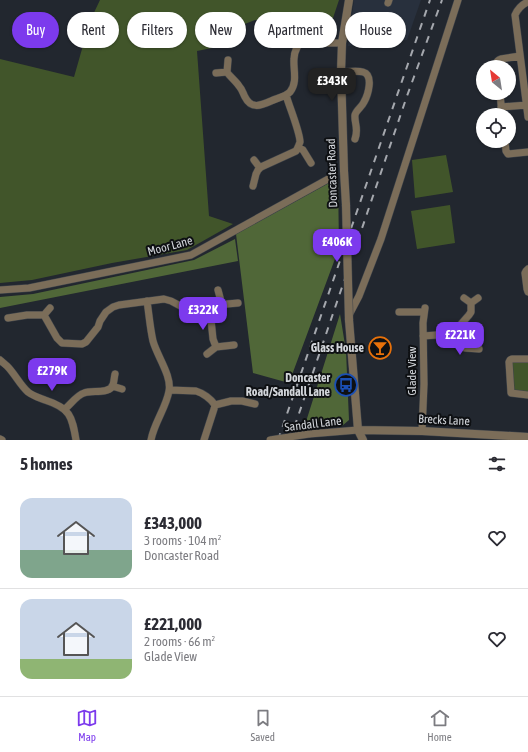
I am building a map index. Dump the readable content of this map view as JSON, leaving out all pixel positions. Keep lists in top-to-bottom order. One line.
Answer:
{"streets":{"street":["Doncaster Road","Moor Lane","Glade View","Brecks Lane","Sandall Lane"]},"crossings":[["Doncaster Road","Brecks Lane"],["Doncaster Road","Sandall Lane"],["Glade View","Brecks Lane"],["Brecks Lane","Sandall Lane"]],"places":{"bar":["Glass House"],"bus stop":["Doncaster Road/Sandall Lane"]},"north":"top left","page":{"chip":["Buy","Rent","Filters","New","Apartment","House"],"price":["£343K","£406K","£322K","£221K","£279K"],"heading":"5 homes","list":[{"name":"£343,000","note":"3 rooms · 104 m² · Doncaster Road"},{"name":"£221,000","note":"2 rooms · 66 m² · Glade View"}],"tabs":["Map","Saved","Home"]}}
